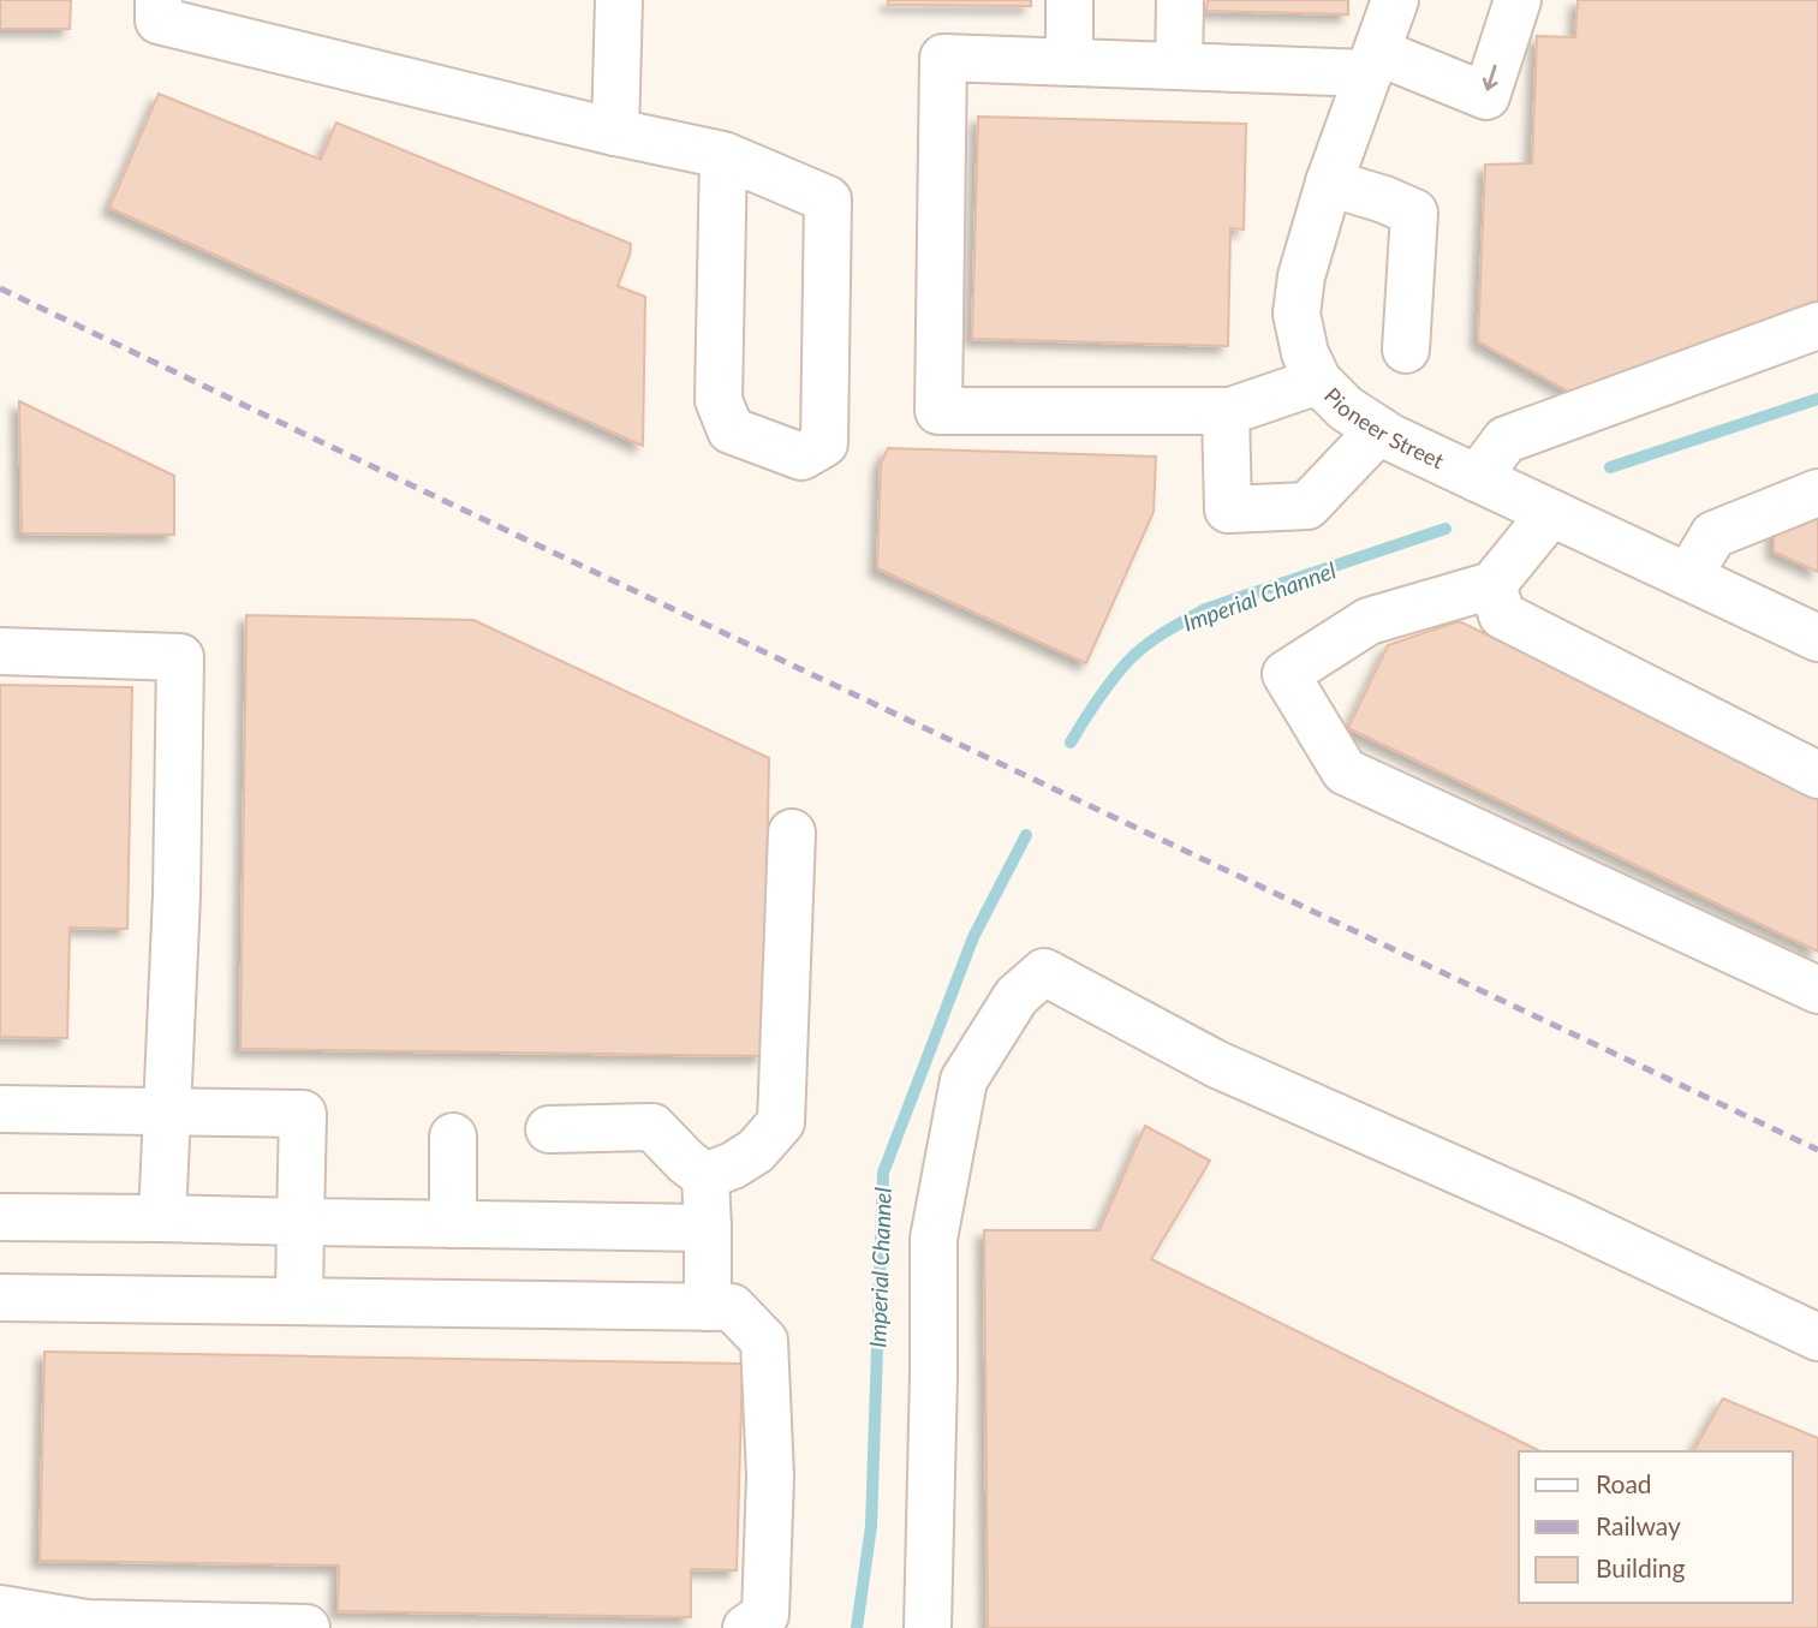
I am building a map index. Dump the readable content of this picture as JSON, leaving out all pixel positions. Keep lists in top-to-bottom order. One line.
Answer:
{"streets":{"street":["Pioneer Street"]},"water":["Imperial Channel"],"legend":["Road","Railway","Building"]}
